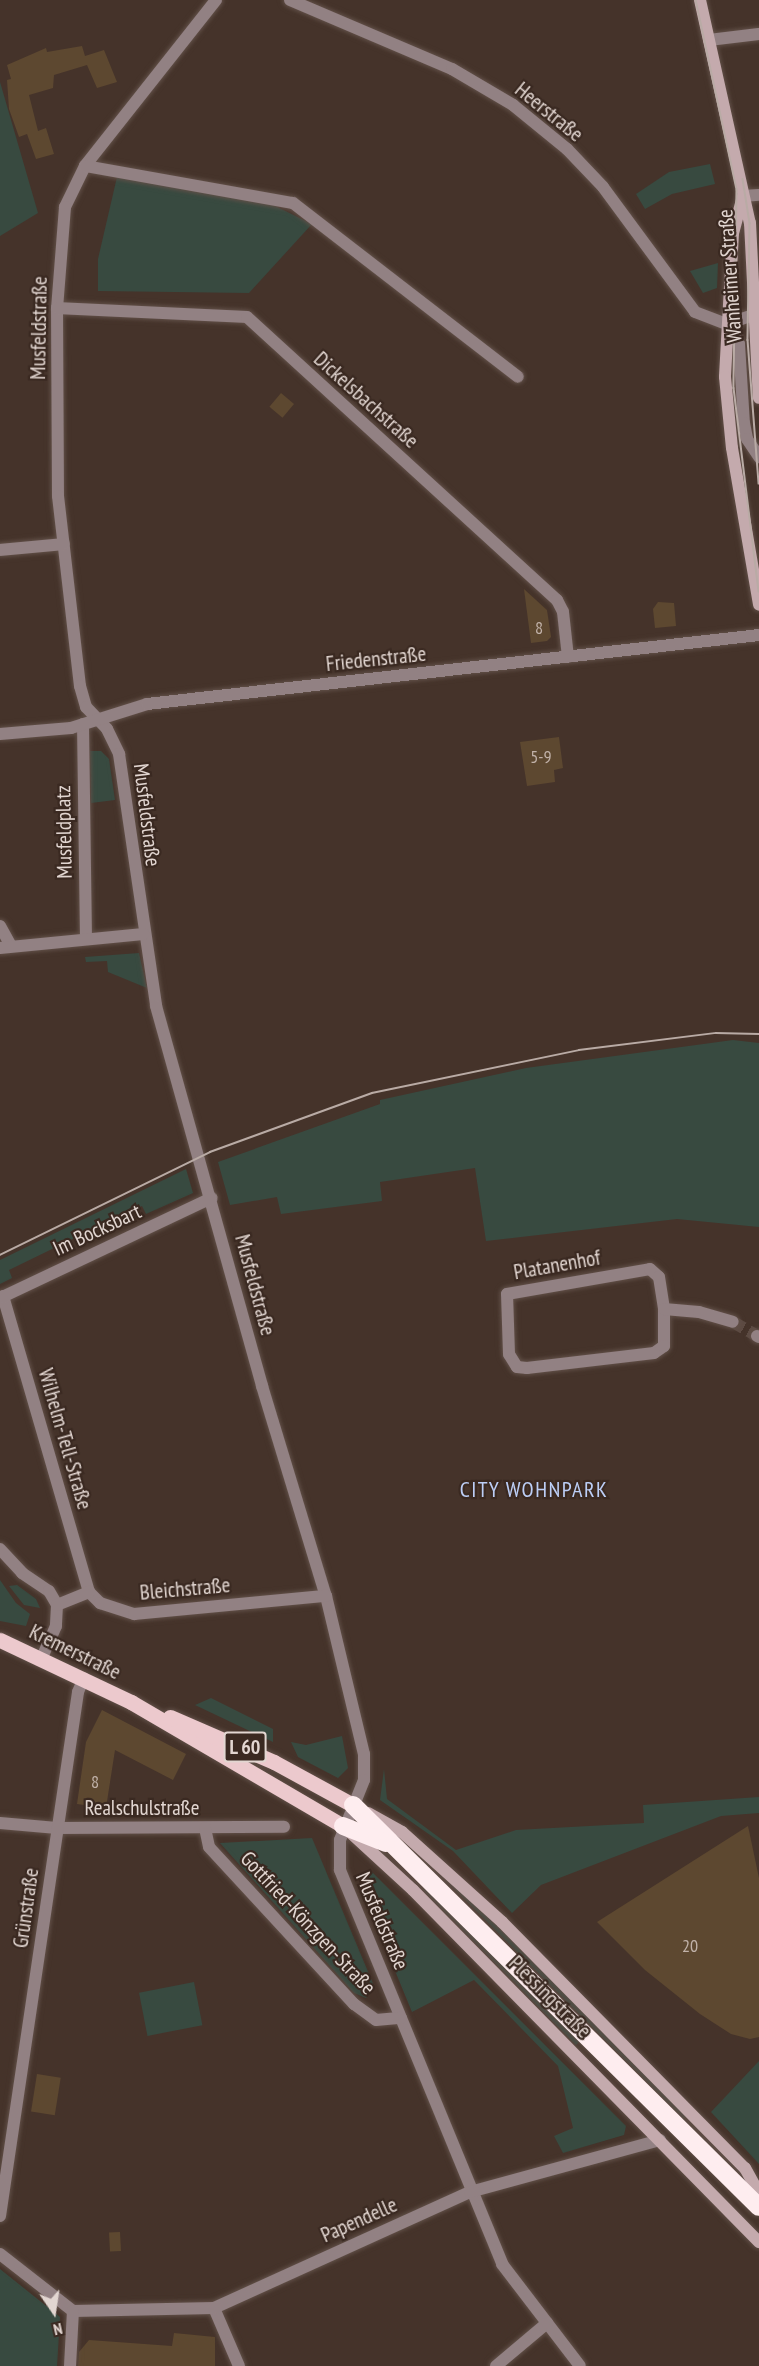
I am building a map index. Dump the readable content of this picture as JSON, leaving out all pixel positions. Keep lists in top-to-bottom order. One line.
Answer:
{"streets":{"highway":["Plessingstraße"],"main road":["Wanheimer Straße","Kremerstraße","L 60"],"street":["Heerstraße","Musfeldstraße","Dickelsbachstraße","Friedenstraße","Musfeldplatz","Im Bocksbart","Platanenhof","Wilhelm-Tell-Straße","Bleichstraße","Realschulstraße","Grünstraße","Gottfried-Könzgen-Straße","Papendelle"]},"crossings":[["Heerstraße","Wanheimer Straße"],["Musfeldstraße","Dickelsbachstraße"],["Musfeldstraße","Friedenstraße"],["Musfeldstraße","Im Bocksbart"],["Musfeldstraße","Bleichstraße"],["Musfeldstraße","Kremerstraße"],["Musfeldstraße","Gottfried-Könzgen-Straße"],["Musfeldstraße","Plessingstraße"],["Musfeldstraße","Papendelle"],["Dickelsbachstraße","Friedenstraße"],["Friedenstraße","Musfeldplatz"],["Im Bocksbart","Wilhelm-Tell-Straße"],["Wilhelm-Tell-Straße","Bleichstraße"],["Kremerstraße","Grünstraße"],["Kremerstraße","Plessingstraße"],["Realschulstraße","Grünstraße"],["Realschulstraße","Gottfried-Könzgen-Straße"],["Plessingstraße","Papendelle"]],"districts":["CITY WOHNPARK"],"house_numbers":["8","5-9","8","20"],"north":"bottom"}
